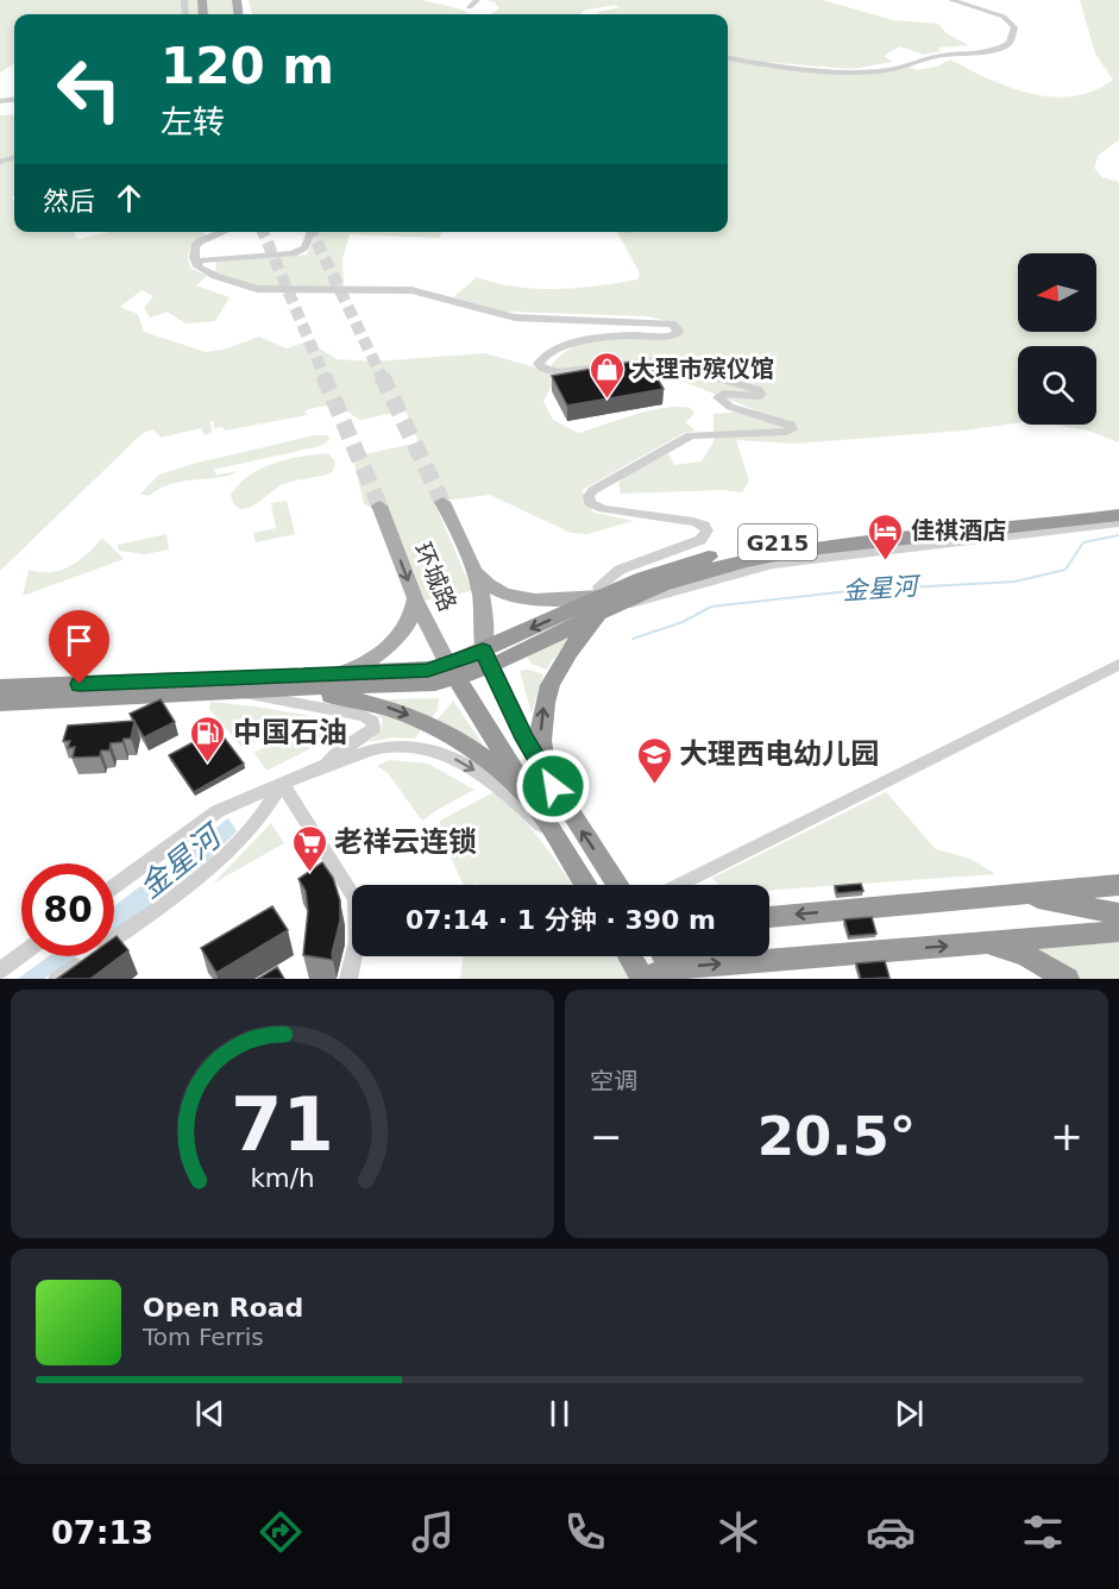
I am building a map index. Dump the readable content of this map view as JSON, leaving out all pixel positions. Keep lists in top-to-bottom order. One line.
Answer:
{"streets":{"highway":["G215"],"main road":["环城路"]},"crossings":[["G215","环城路"]],"water":["金星河"],"places":{"shop":["大理市殡仪馆"],"hotel":["佳祺酒店"],"fuel station":["中国石油"],"school or university":["大理西电幼儿园"],"supermarket":["老祥云连锁"]},"north":"left","page":{"turn":["120 m","左转"],"then":"然后","limit":"80","trip":"07:14 · 1 分钟 · 390 m","tile":"空调","heat":["−","20.5°","+"],"song":["Open Road","Tom Ferris"],"tabs":"07:13","gauge":["71","km/h"]}}
